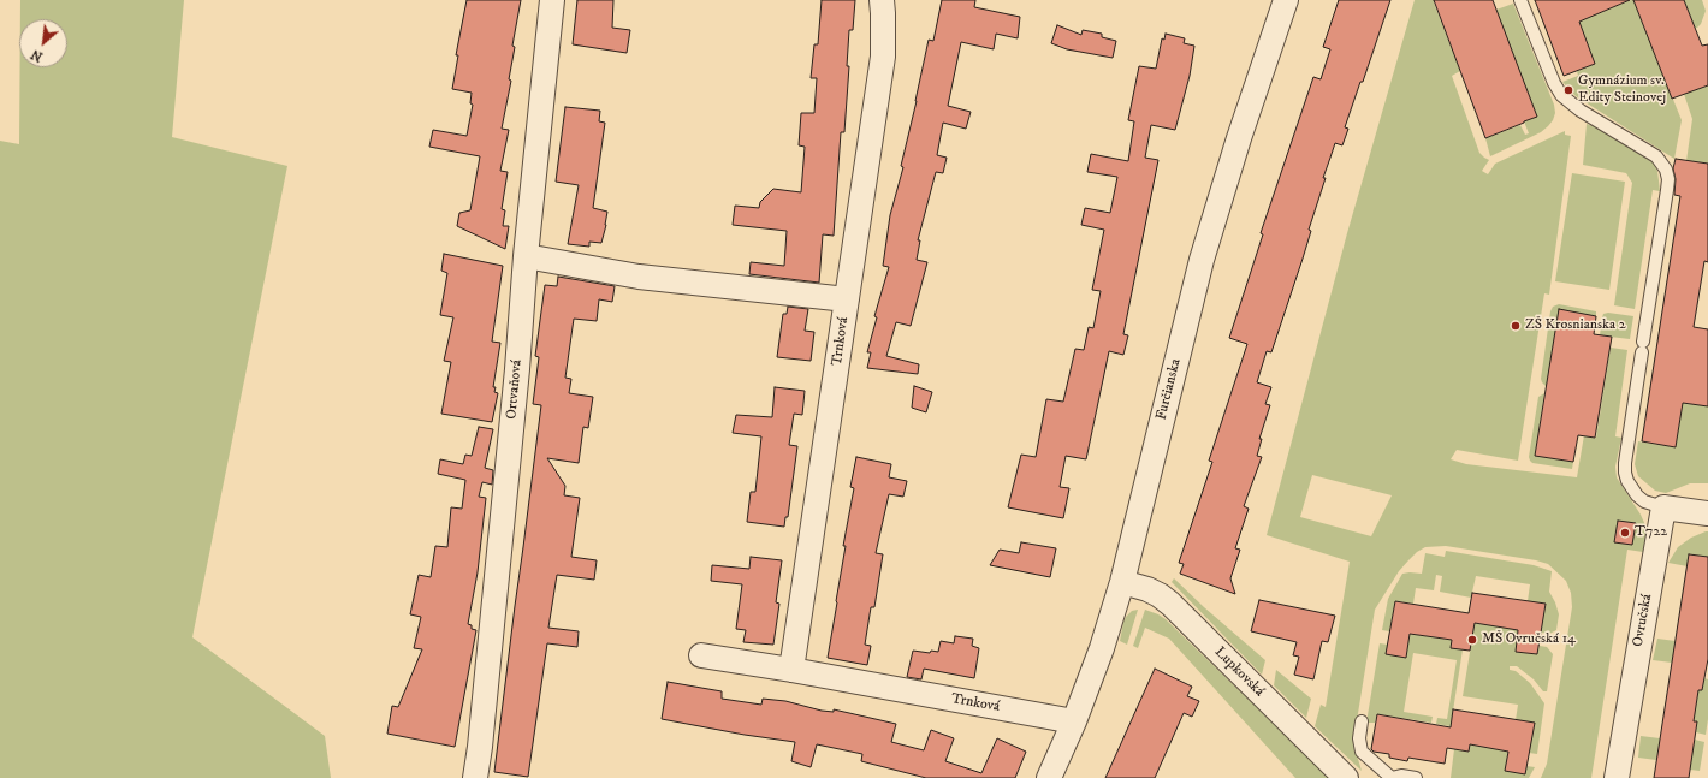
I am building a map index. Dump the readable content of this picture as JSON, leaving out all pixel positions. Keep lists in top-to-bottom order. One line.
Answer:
{"streets":{"street":["Trnková","Ortvaňová","Furčianska","Ovručská","Lupkovská"]},"crossings":[["Trnková","Furčianska"],["Furčianska","Lupkovská"]],"places":["Gymnázium sv. Edity Steinovej","ZŠ Krosnianska 2","T722","MŠ Ovručská 14"],"north":"bottom left"}
